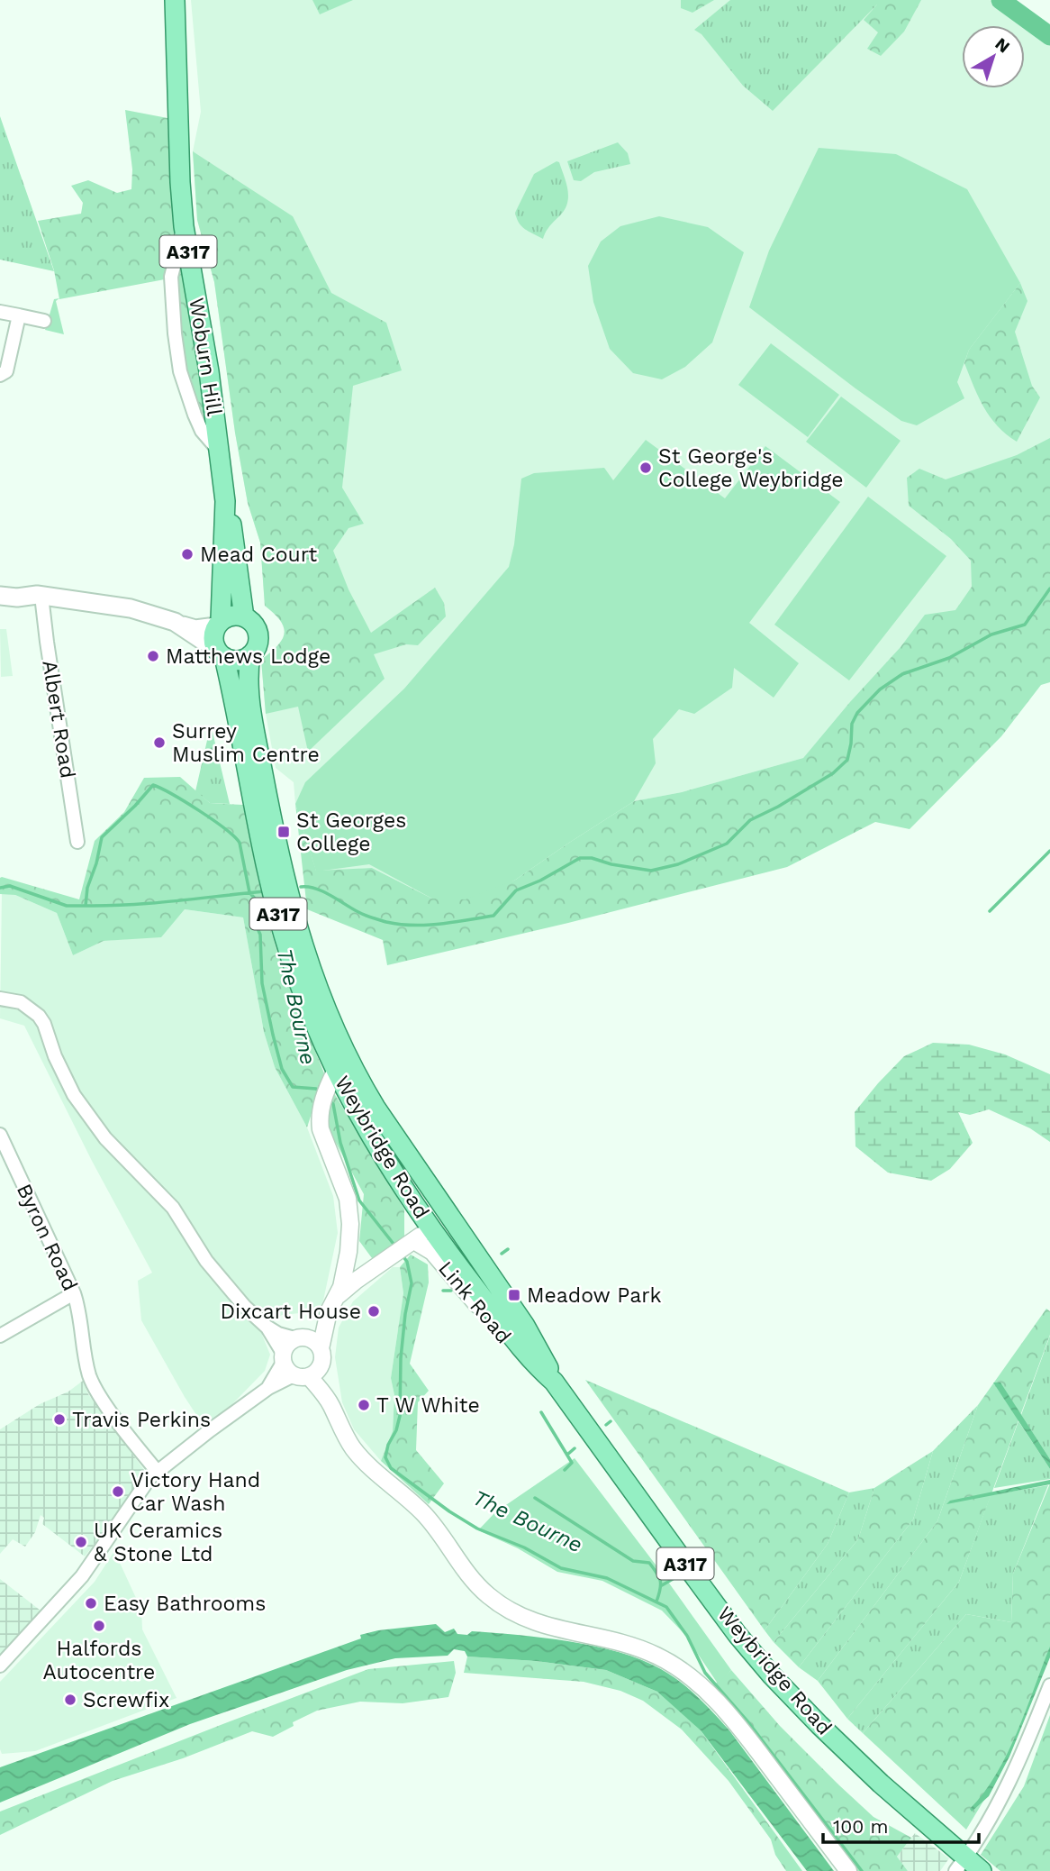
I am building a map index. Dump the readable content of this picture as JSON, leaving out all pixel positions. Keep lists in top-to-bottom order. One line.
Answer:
{"streets":{"main road":["A317","Woburn Hill","Weybridge Road"],"street":["Albert Road","Byron Road","Link Road"]},"crossings":[["Woburn Hill","Weybridge Road"],["Weybridge Road","Link Road"]],"water":["The Bourne"],"places":{"other":["St George's College Weybridge","Mead Court","Matthews Lodge","Surrey Muslim Centre","Dixcart House","T W White","Travis Perkins","Victory Hand Car Wash","UK Ceramics & Stone Ltd","Easy Bathrooms","Halfords Autocentre","Screwfix"],"transit":["St Georges College","Meadow Park"]},"scale_bar":"100 m","north":"top right"}
